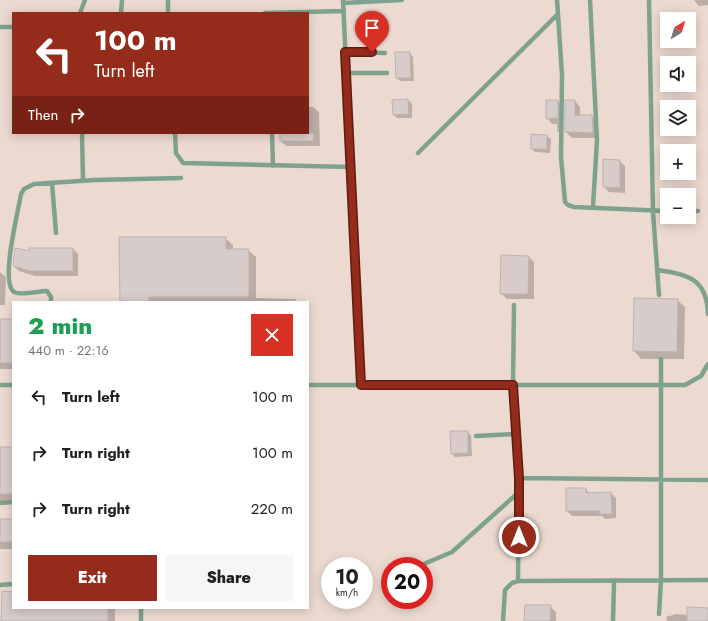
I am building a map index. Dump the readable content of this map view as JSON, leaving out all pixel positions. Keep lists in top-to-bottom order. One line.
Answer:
{"north":"top right","page":{"map_buttons":["+","−"],"turn":["100 m","Turn left"],"then":"Then","heading":["2 min","440 m · 22:16"],"list":[{"name":"Turn left","value":"100 m"},{"name":"Turn right","value":"100 m"},{"name":"Turn right","value":"220 m"}],"buttons":["Exit","Share"],"speed":"10 km/h","limit":"20"}}
